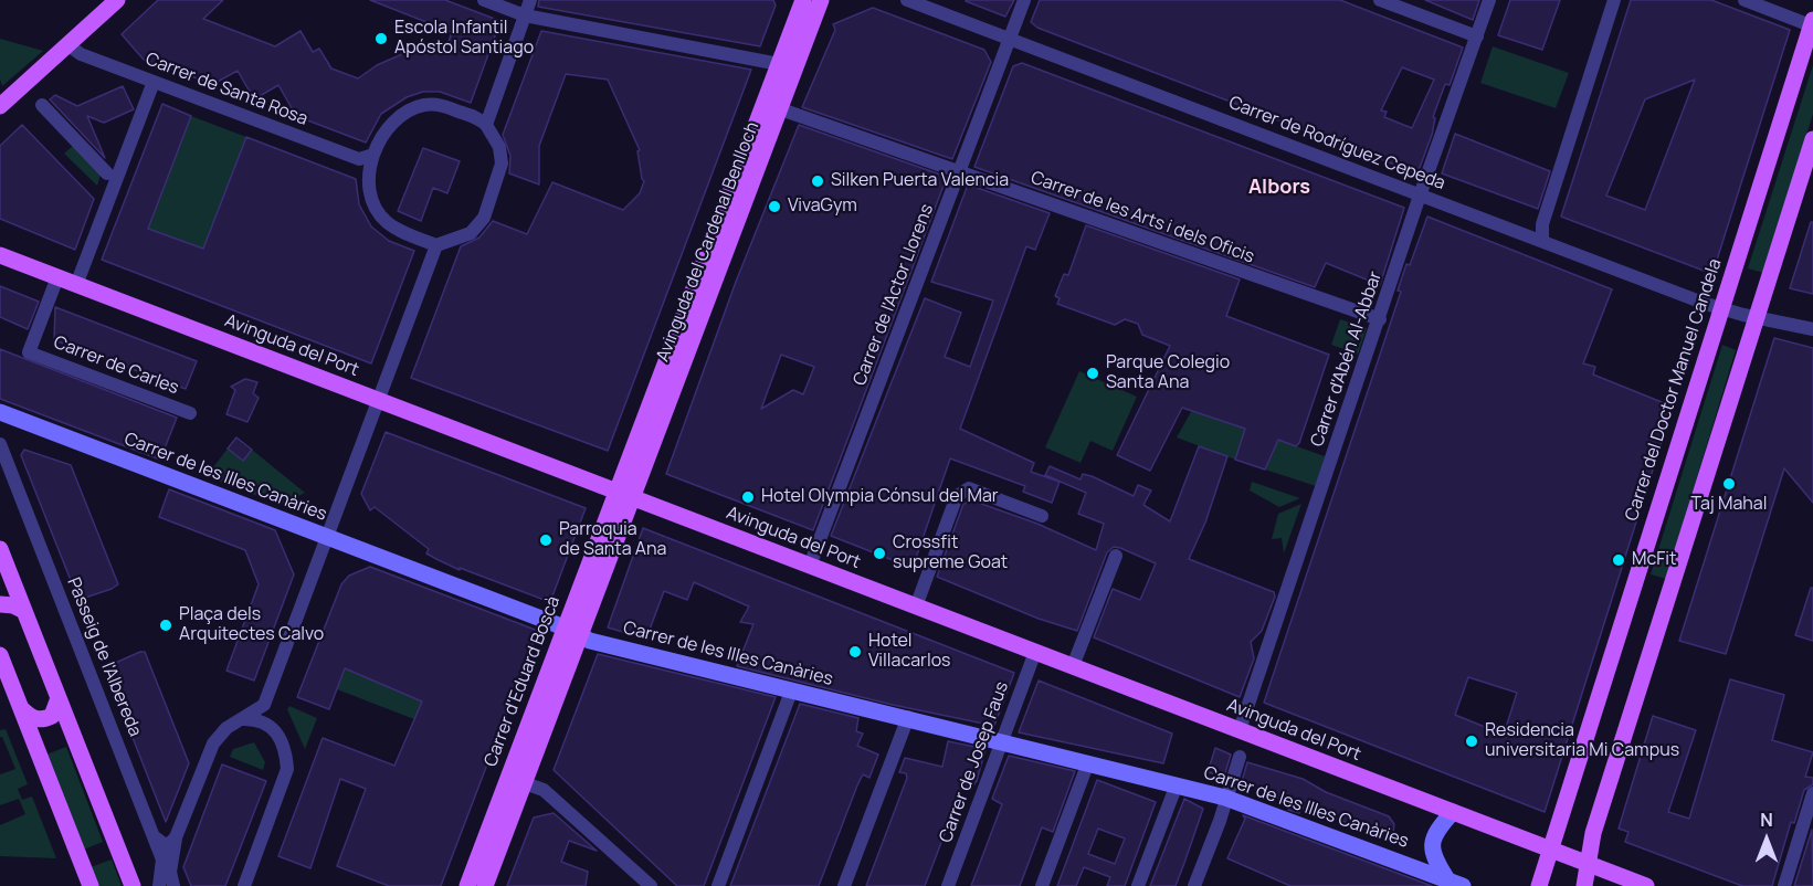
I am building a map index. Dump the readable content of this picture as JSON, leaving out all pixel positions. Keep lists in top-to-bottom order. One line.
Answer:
{"streets":{"main road":["Avinguda del Cardenal Benlloch","Avinguda del Port","Carrer del Doctor Manuel Candela","Carrer d'Eduard Boscà"],"street":["Carrer de Santa Rosa","Carrer de Rodríguez Cepeda","Carrer de les Arts i dels Oficis","Carrer de l'Actor Llorens","Carrer d'Abén Al-Abbar","Carrer de Carles","Carrer de les Illes Canàries","Passeig de l'Albereda","Carrer de Josep Faus"]},"crossings":[["Carrer de Santa Rosa","Passeig de l'Albereda"],["Carrer de Rodríguez Cepeda","Carrer de l'Actor Llorens"],["Carrer de Rodríguez Cepeda","Carrer d'Abén Al-Abbar"],["Carrer de Rodríguez Cepeda","Carrer del Doctor Manuel Candela"],["Carrer de les Arts i dels Oficis","Avinguda del Cardenal Benlloch"],["Carrer de les Arts i dels Oficis","Carrer de l'Actor Llorens"],["Carrer de les Arts i dels Oficis","Carrer d'Abén Al-Abbar"],["Avinguda del Cardenal Benlloch","Avinguda del Port"],["Avinguda del Cardenal Benlloch","Carrer d'Eduard Boscà"],["Carrer de l'Actor Llorens","Avinguda del Port"],["Avinguda del Port","Carrer d'Abén Al-Abbar"],["Avinguda del Port","Carrer de Carles"],["Avinguda del Port","Carrer del Doctor Manuel Candela"],["Avinguda del Port","Passeig de l'Albereda"],["Avinguda del Port","Carrer d'Eduard Boscà"],["Avinguda del Port","Carrer de Josep Faus"],["Carrer de les Illes Canàries","Passeig de l'Albereda"],["Carrer de les Illes Canàries","Carrer d'Eduard Boscà"],["Carrer de les Illes Canàries","Carrer de Josep Faus"]],"districts":["Albors"],"places":["Escola Infantil Apóstol Santiago","Silken Puerta Valencia","VivaGym","Parque Colegio Santa Ana","Taj Mahal","Hotel Olympia Cónsul del Mar","Parroquia de Santa Ana","Crossfit supreme Goat","McFit","Plaça dels Arquitectes Calvo","Hotel Villacarlos","Residencia universitaria Mi Campus"],"north":"top"}
